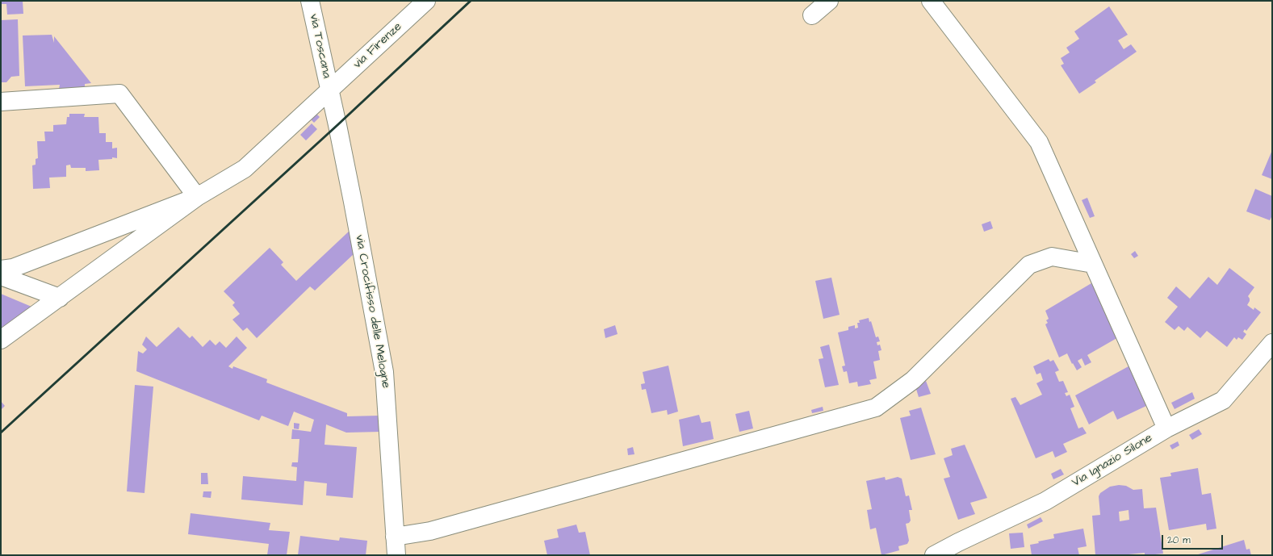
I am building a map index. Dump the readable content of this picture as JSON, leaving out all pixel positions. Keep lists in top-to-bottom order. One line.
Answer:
{"streets":{"street":["via Toscana","via Firenze","via Crocifisso delle Melogne","Via Ignazio Silone"]},"crossings":[["via Toscana","via Firenze"],["via Toscana","via Crocifisso delle Melogne"],["via Firenze","via Crocifisso delle Melogne"]],"scale_bar":"20 m"}
